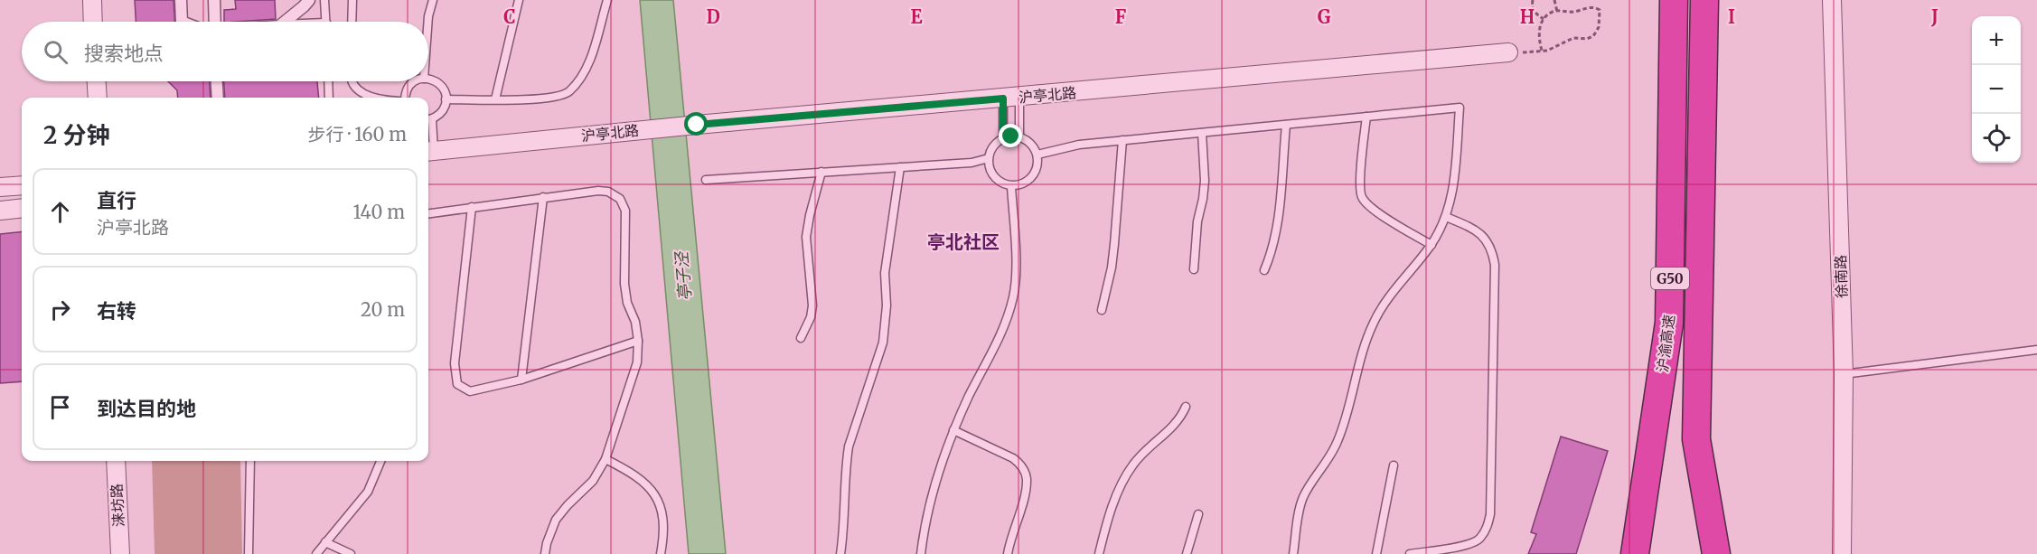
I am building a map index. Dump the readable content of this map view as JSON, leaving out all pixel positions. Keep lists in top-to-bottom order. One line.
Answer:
{"streets":{"highway":["G50","沪渝高速"],"street":["沪亭北路","徐南路","涞坊路"]},"districts":["亭北社区"],"water":["亭子泾"],"page":{"map_buttons":["+","−"],"search":"搜索地点","heading":["2 分钟","步行 · 160 m"],"list":[["直行","沪亭北路","140 m"],["右转","20 m"],"到达目的地"]},"grid":{"columns":["C","D","E","F","G","H","I","J"]}}
